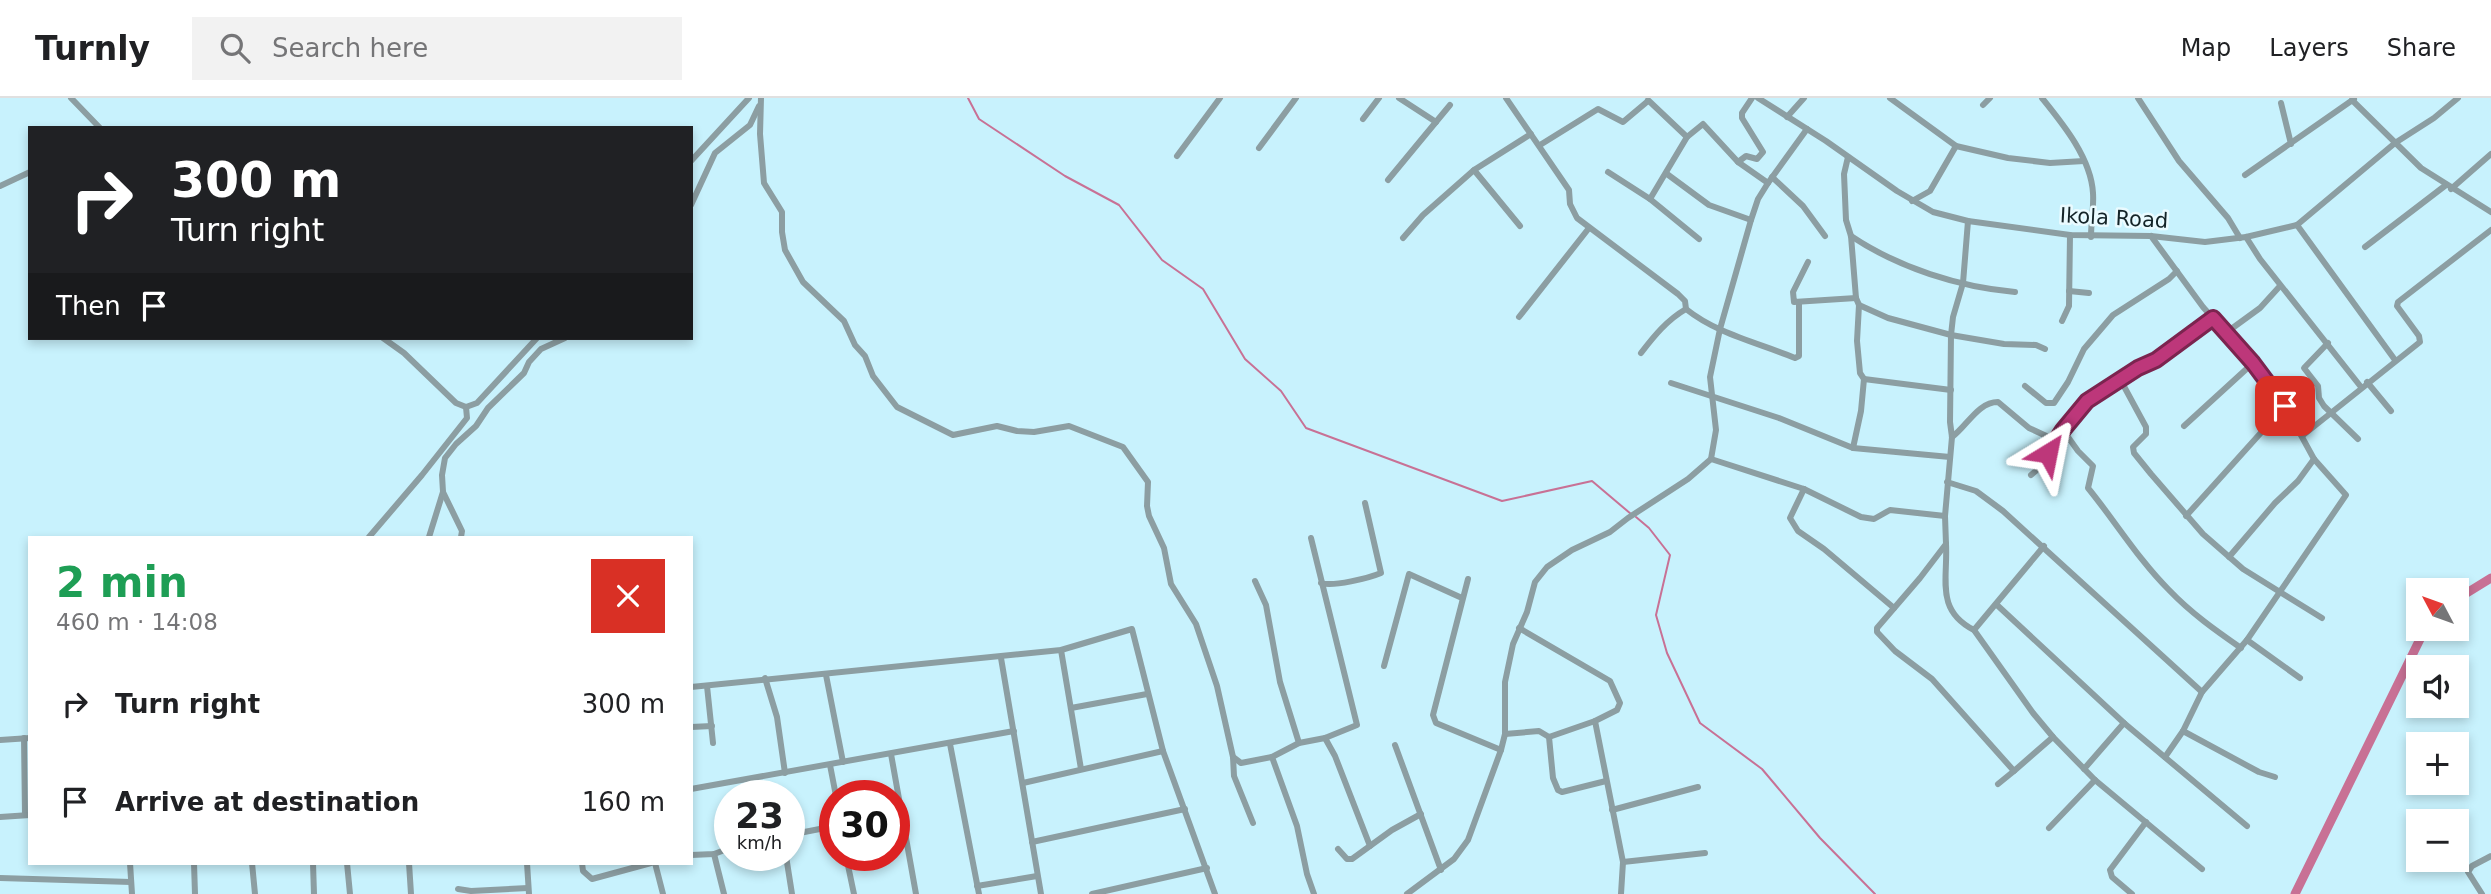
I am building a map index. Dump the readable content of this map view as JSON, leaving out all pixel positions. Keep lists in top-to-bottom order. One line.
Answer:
{"streets":{"street":["Ikola Road"]},"north":"top left","page":{"header":"Turnly","search":"Search here","nav":["Map","Layers","Share"],"turn":["300 m","Turn right"],"then":"Then","heading":["2 min","460 m · 14:08"],"map_buttons":["+","−"],"list":[{"name":"Turn right","value":"300 m"},{"name":"Arrive at destination","value":"160 m"}],"speed":"23 km/h","limit":"30"}}
